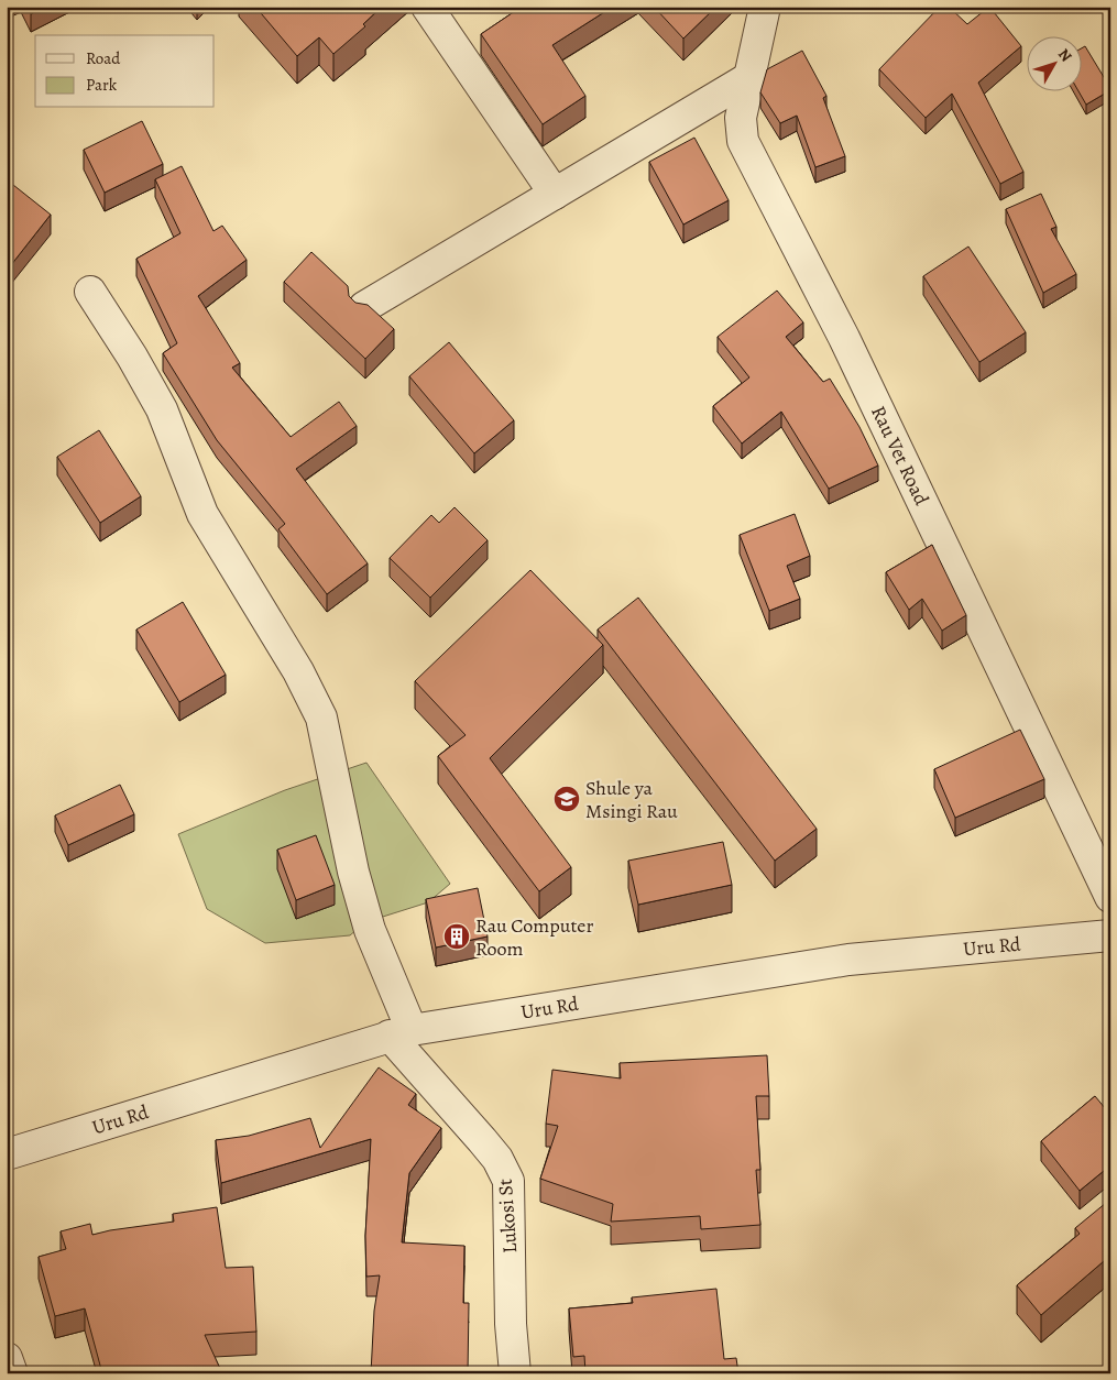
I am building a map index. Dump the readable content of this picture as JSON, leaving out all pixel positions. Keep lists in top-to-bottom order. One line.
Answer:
{"streets":{"street":["Rau Vet Road","Uru Rd","Lukosi St"]},"crossings":[["Uru Rd","Lukosi St"]],"places":{"school or university":["Shule ya Msingi Rau"],"building":["Rau Computer Room"]},"legend":["Road","Park"],"north":"top right"}
